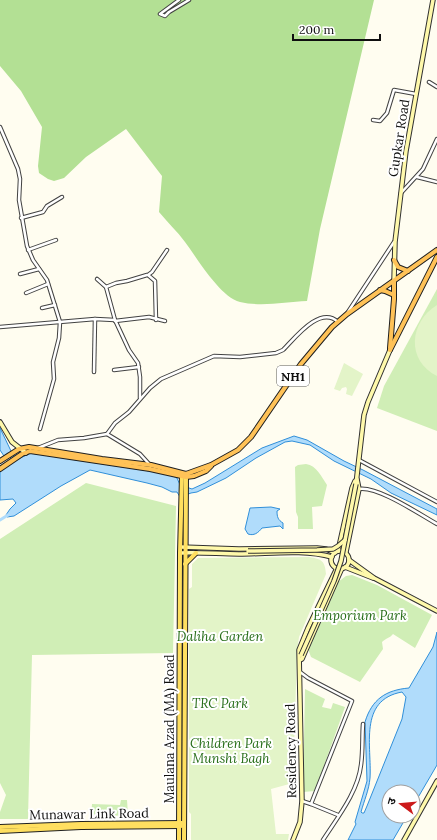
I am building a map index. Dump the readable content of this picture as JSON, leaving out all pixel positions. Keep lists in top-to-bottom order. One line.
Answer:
{"streets":{"highway":["NH1"],"main road":["Gupkar Road","Maulana Azad (MA) Road","Residency Road","Munawar Link Road"]},"crossings":[["Gupkar Road","NH1"],["NH1","Maulana Azad (MA) Road"],["Maulana Azad (MA) Road","Munawar Link Road"]],"parks":["Emporium Park","Daliha Garden","TRC Park","Children Park Munshi Bagh"],"scale_bar":"200 m","north":"left"}
